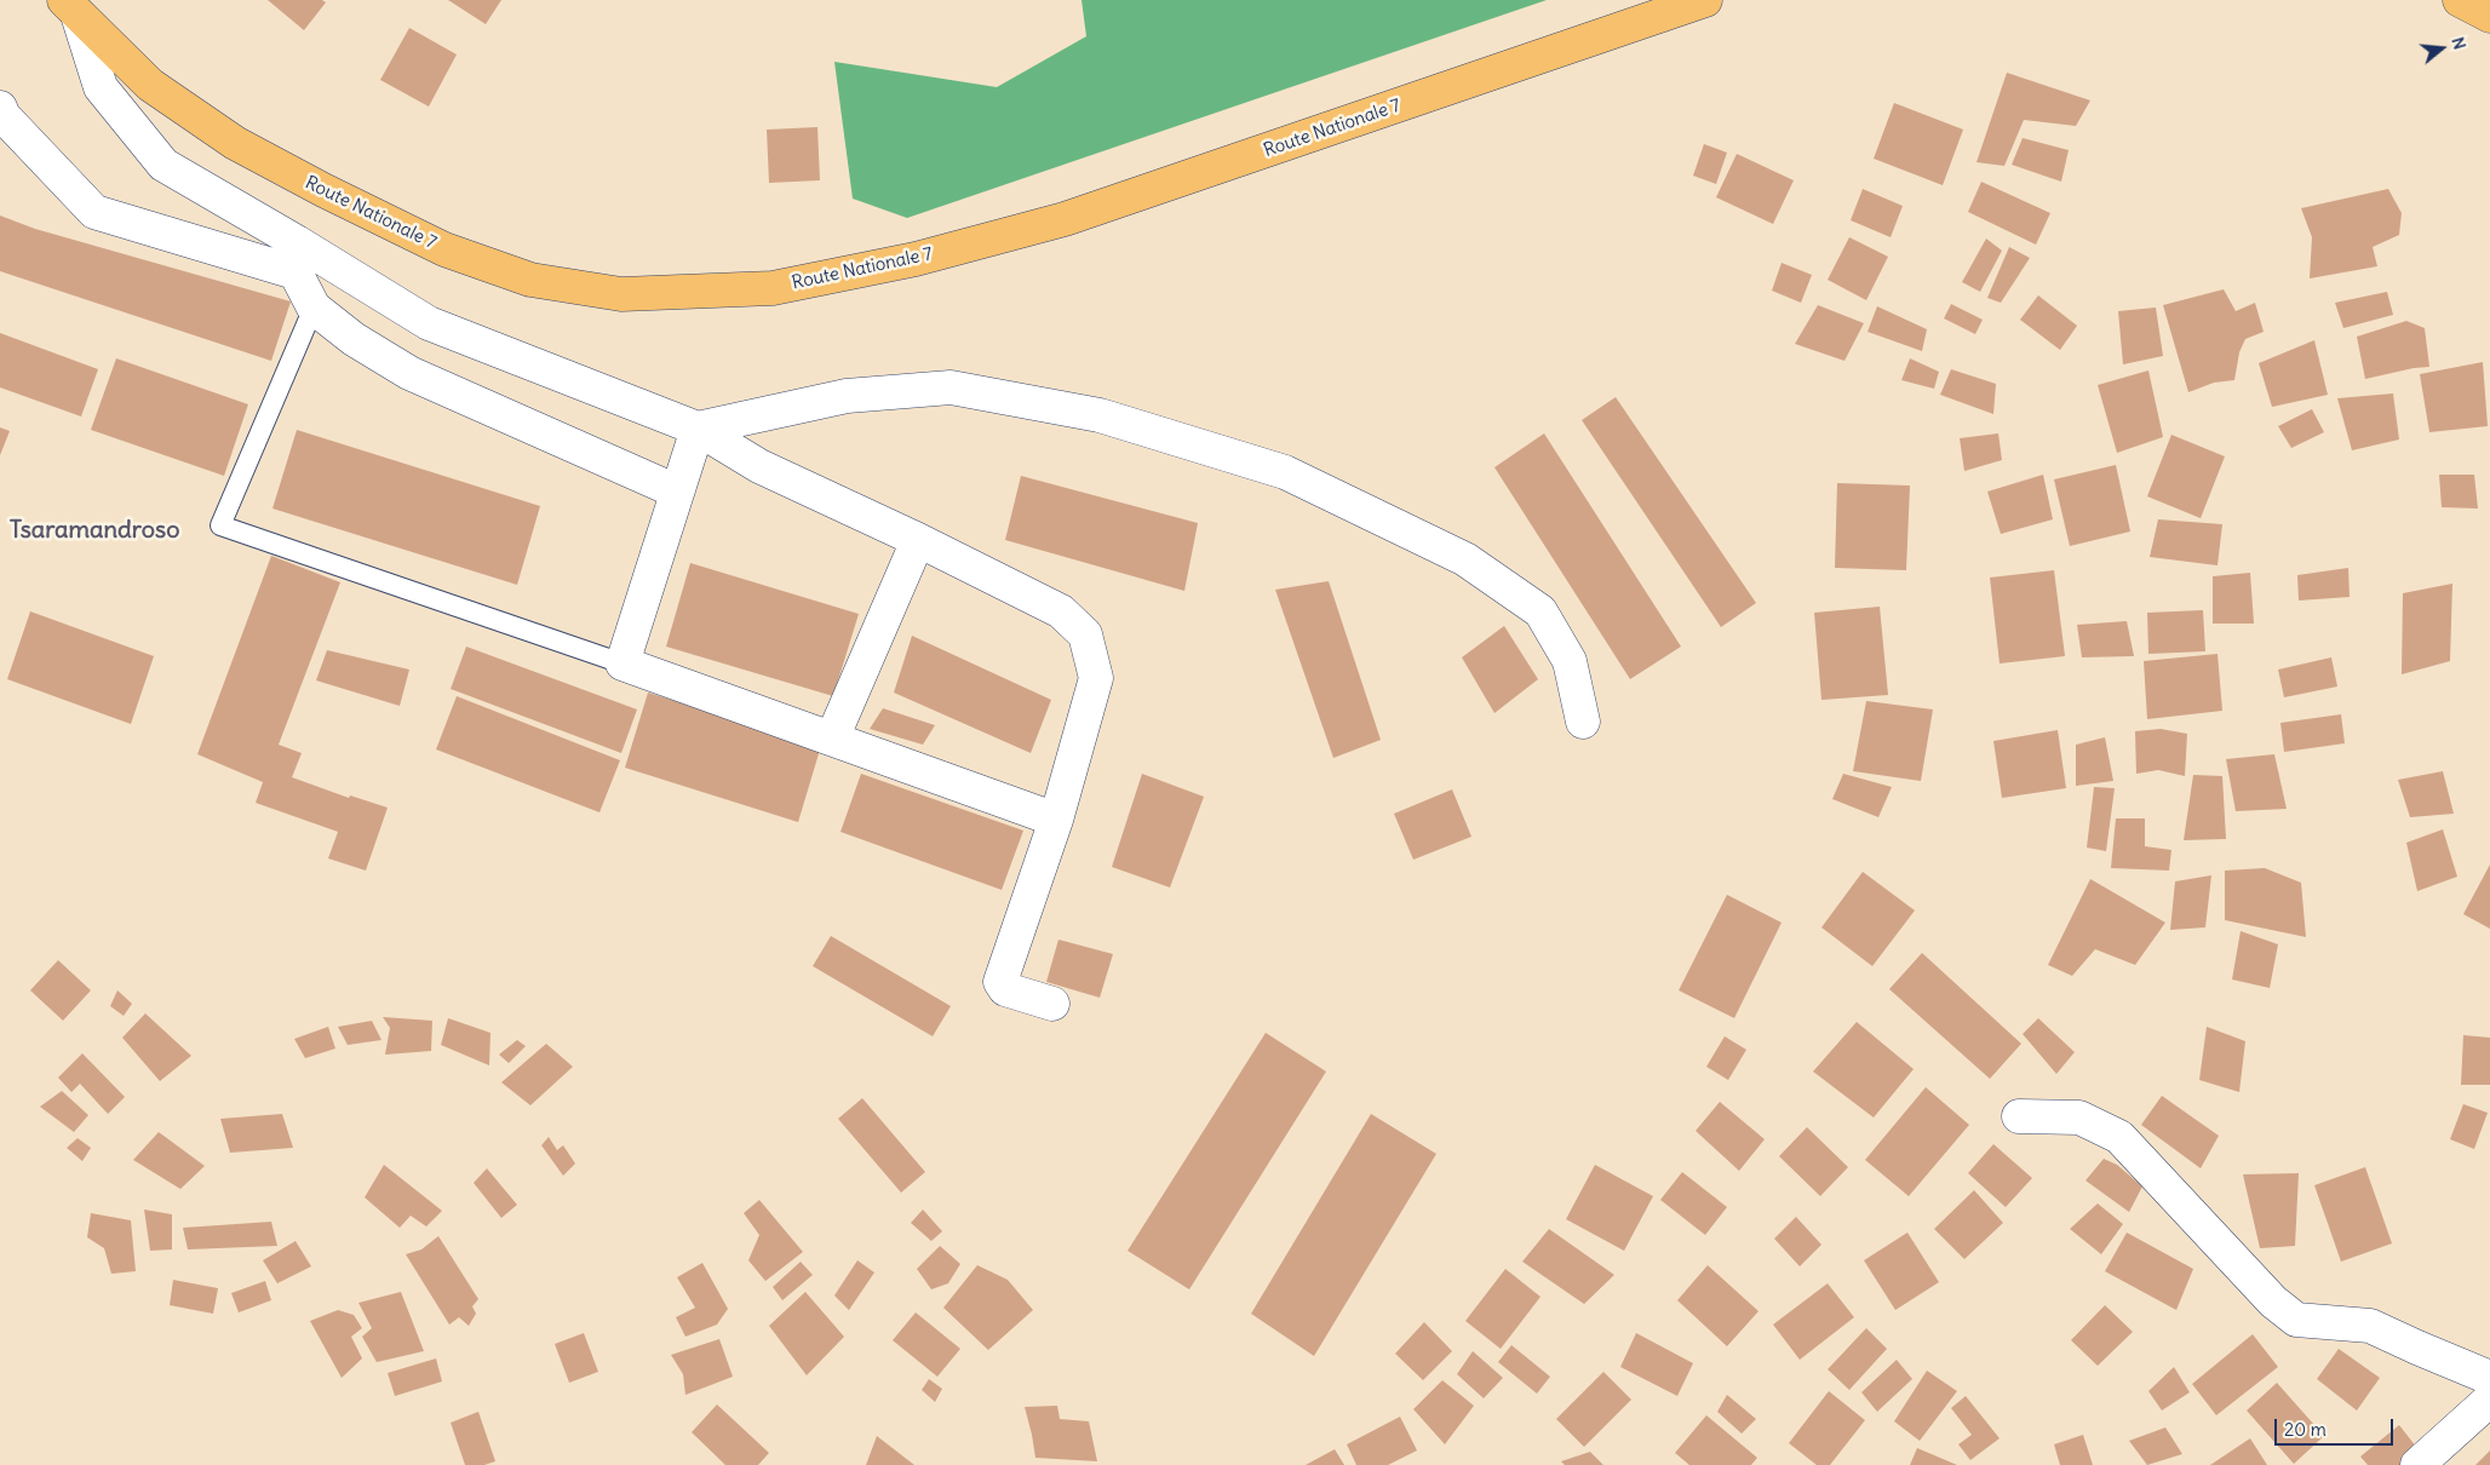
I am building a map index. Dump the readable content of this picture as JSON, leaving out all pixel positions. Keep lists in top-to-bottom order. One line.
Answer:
{"streets":{"main road":["Route Nationale 7"]},"districts":["Tsaramandroso"],"scale_bar":"20 m","north":"right"}
